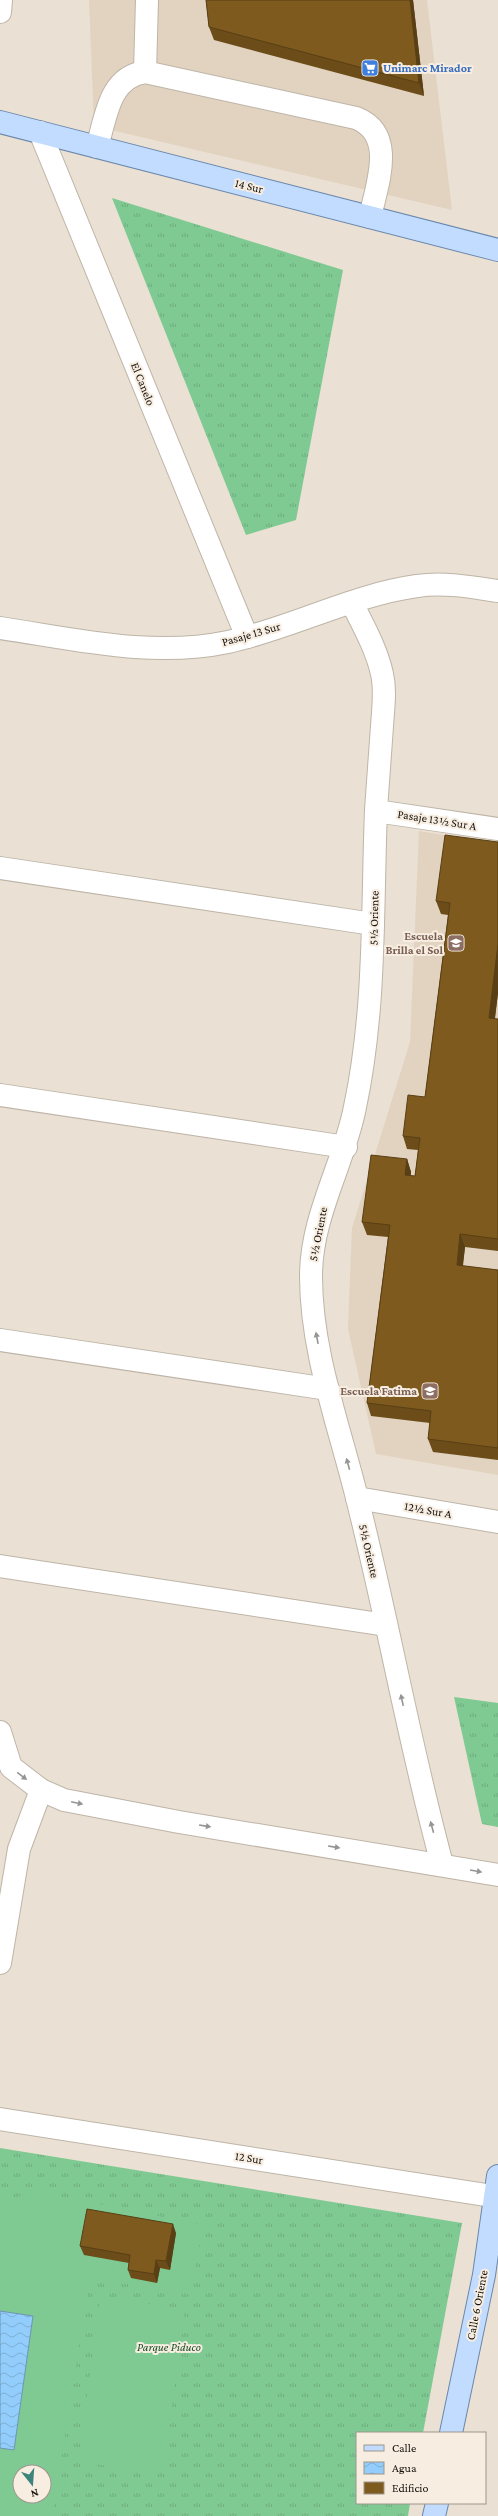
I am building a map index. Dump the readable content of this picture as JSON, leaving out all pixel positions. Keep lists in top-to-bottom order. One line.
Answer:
{"streets":{"main road":["14 Sur","Calle 6 Oriente"],"street":["El Canelo","Pasaje 13 Sur","Pasaje 13½ Sur A","5½ Oriente","12½ Sur A","12 Sur"]},"crossings":[["14 Sur","El Canelo"],["El Canelo","Pasaje 13 Sur"],["Pasaje 13 Sur","5½ Oriente"],["Pasaje 13½ Sur A","5½ Oriente"],["5½ Oriente","12½ Sur A"],["12 Sur","Calle 6 Oriente"]],"one_way":["5½ Oriente"],"parks":["Parque Piduco"],"places":{"supermarket":["Unimarc Mirador"],"school or university":["Escuela Brilla el Sol","Escuela Fatima"]},"legend":["Calle","Agua","Edificio"],"north":"bottom"}
